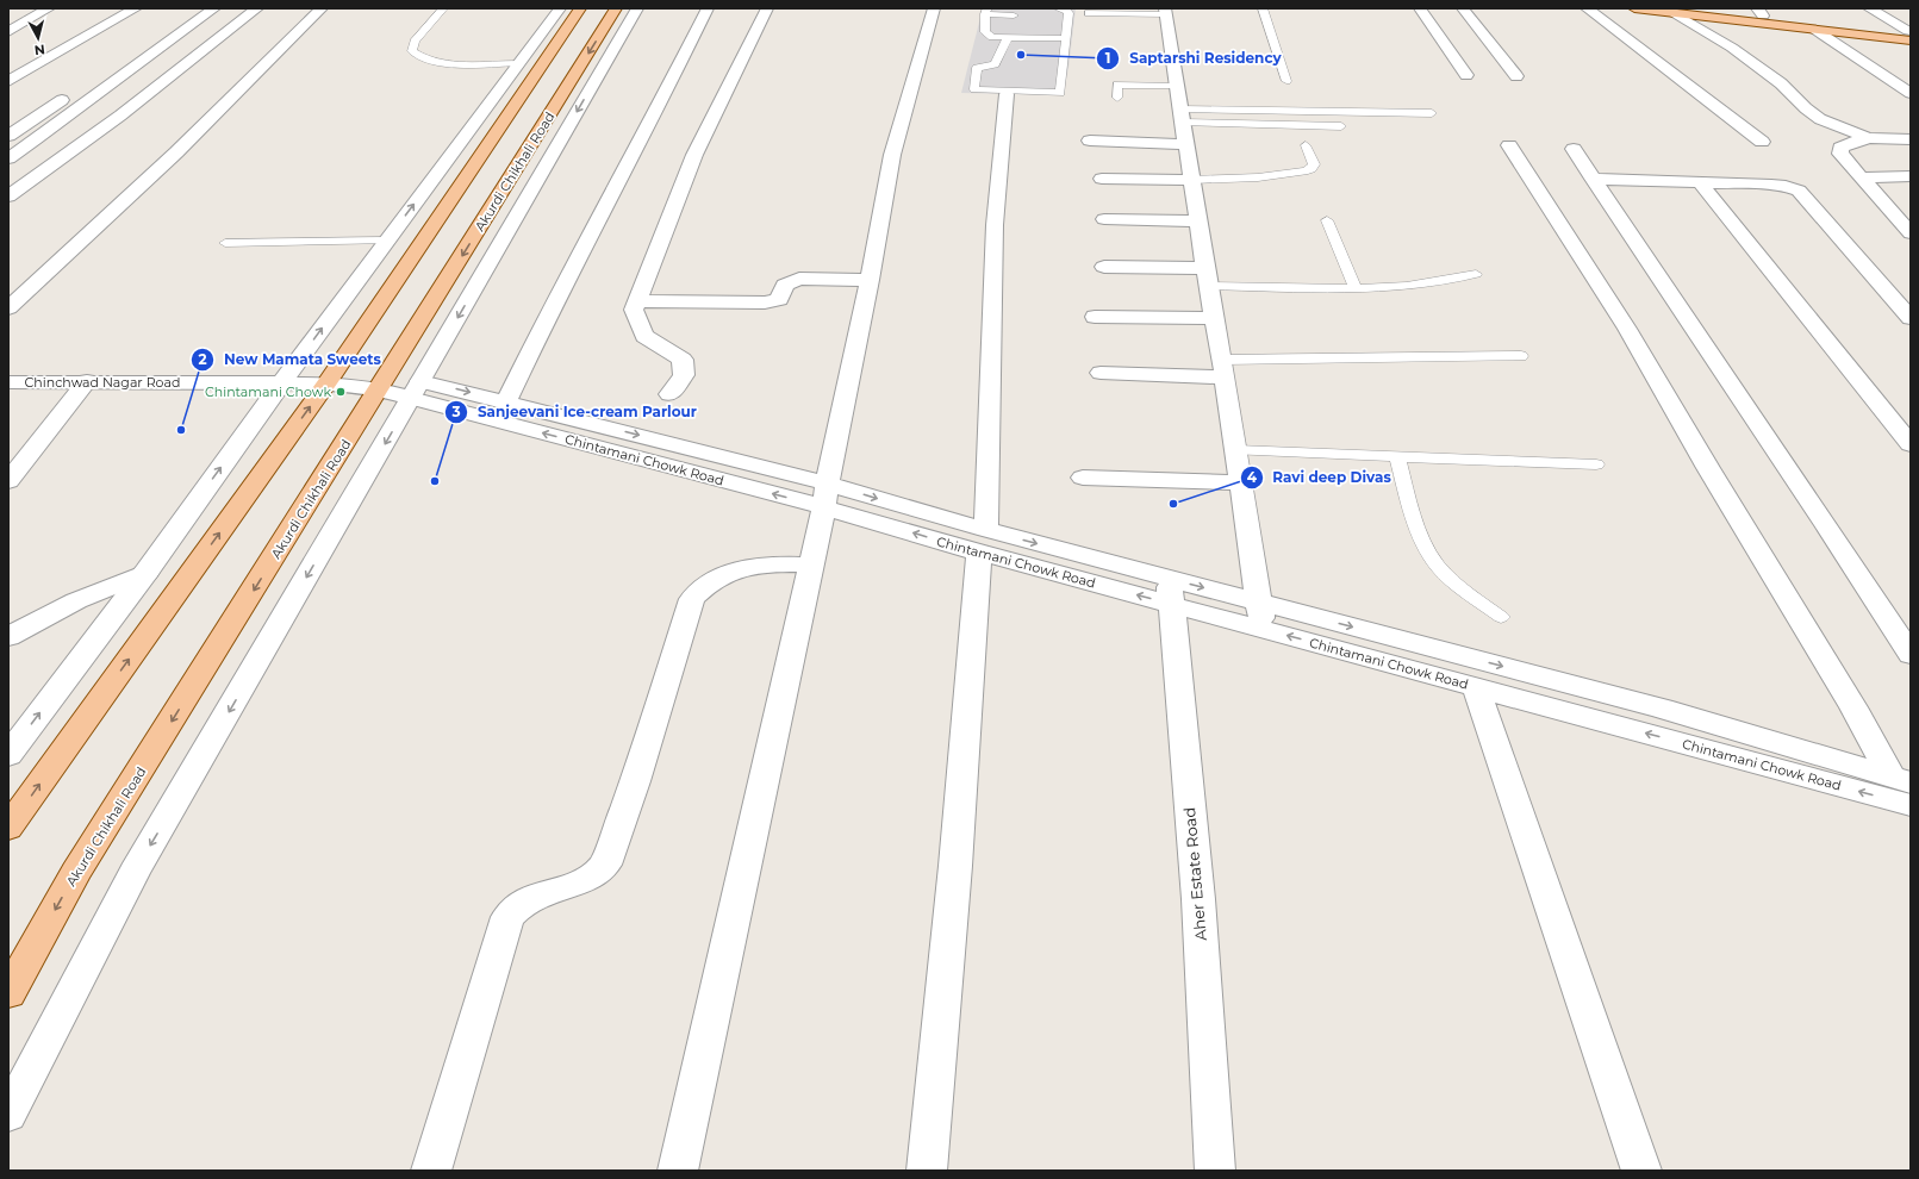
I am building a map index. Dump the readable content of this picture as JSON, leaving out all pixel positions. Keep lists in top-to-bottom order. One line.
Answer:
{"streets":{"main road":["Akurdi Chikhali Road"],"street":["Chinchwad Nagar Road","Chintamani Chowk Road","Aher Estate Road"]},"crossings":[["Akurdi Chikhali Road","Chintamani Chowk Road"],["Chinchwad Nagar Road","Chintamani Chowk Road"],["Chintamani Chowk Road","Aher Estate Road"]],"places":["Saptarshi Residency","Chintamani Chowk","New Mamata Sweets","Sanjeevani Ice-cream Parlour","Ravi deep Divas"],"north":"bottom"}
